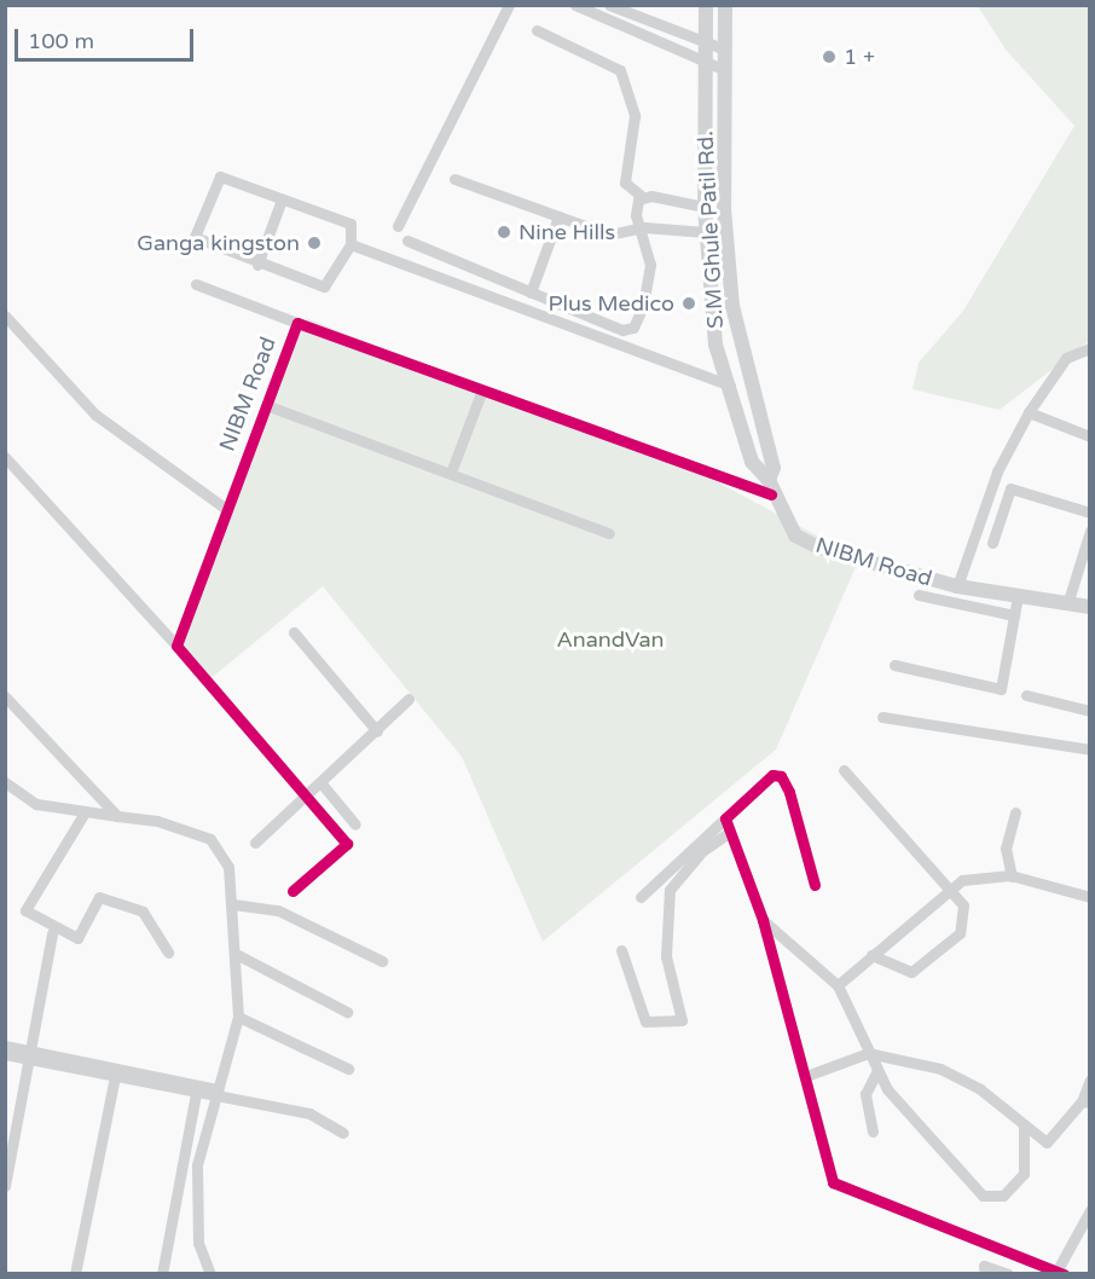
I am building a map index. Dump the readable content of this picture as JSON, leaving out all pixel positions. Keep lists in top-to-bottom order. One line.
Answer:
{"streets":{"street":["S.M Ghule Patil Rd.","NIBM Road"]},"crossings":[["S.M Ghule Patil Rd.","NIBM Road"]],"parks":["AnandVan"],"places":["1 +","Nine Hills","Ganga kingston","Plus Medico"],"scale_bar":"100 m"}
